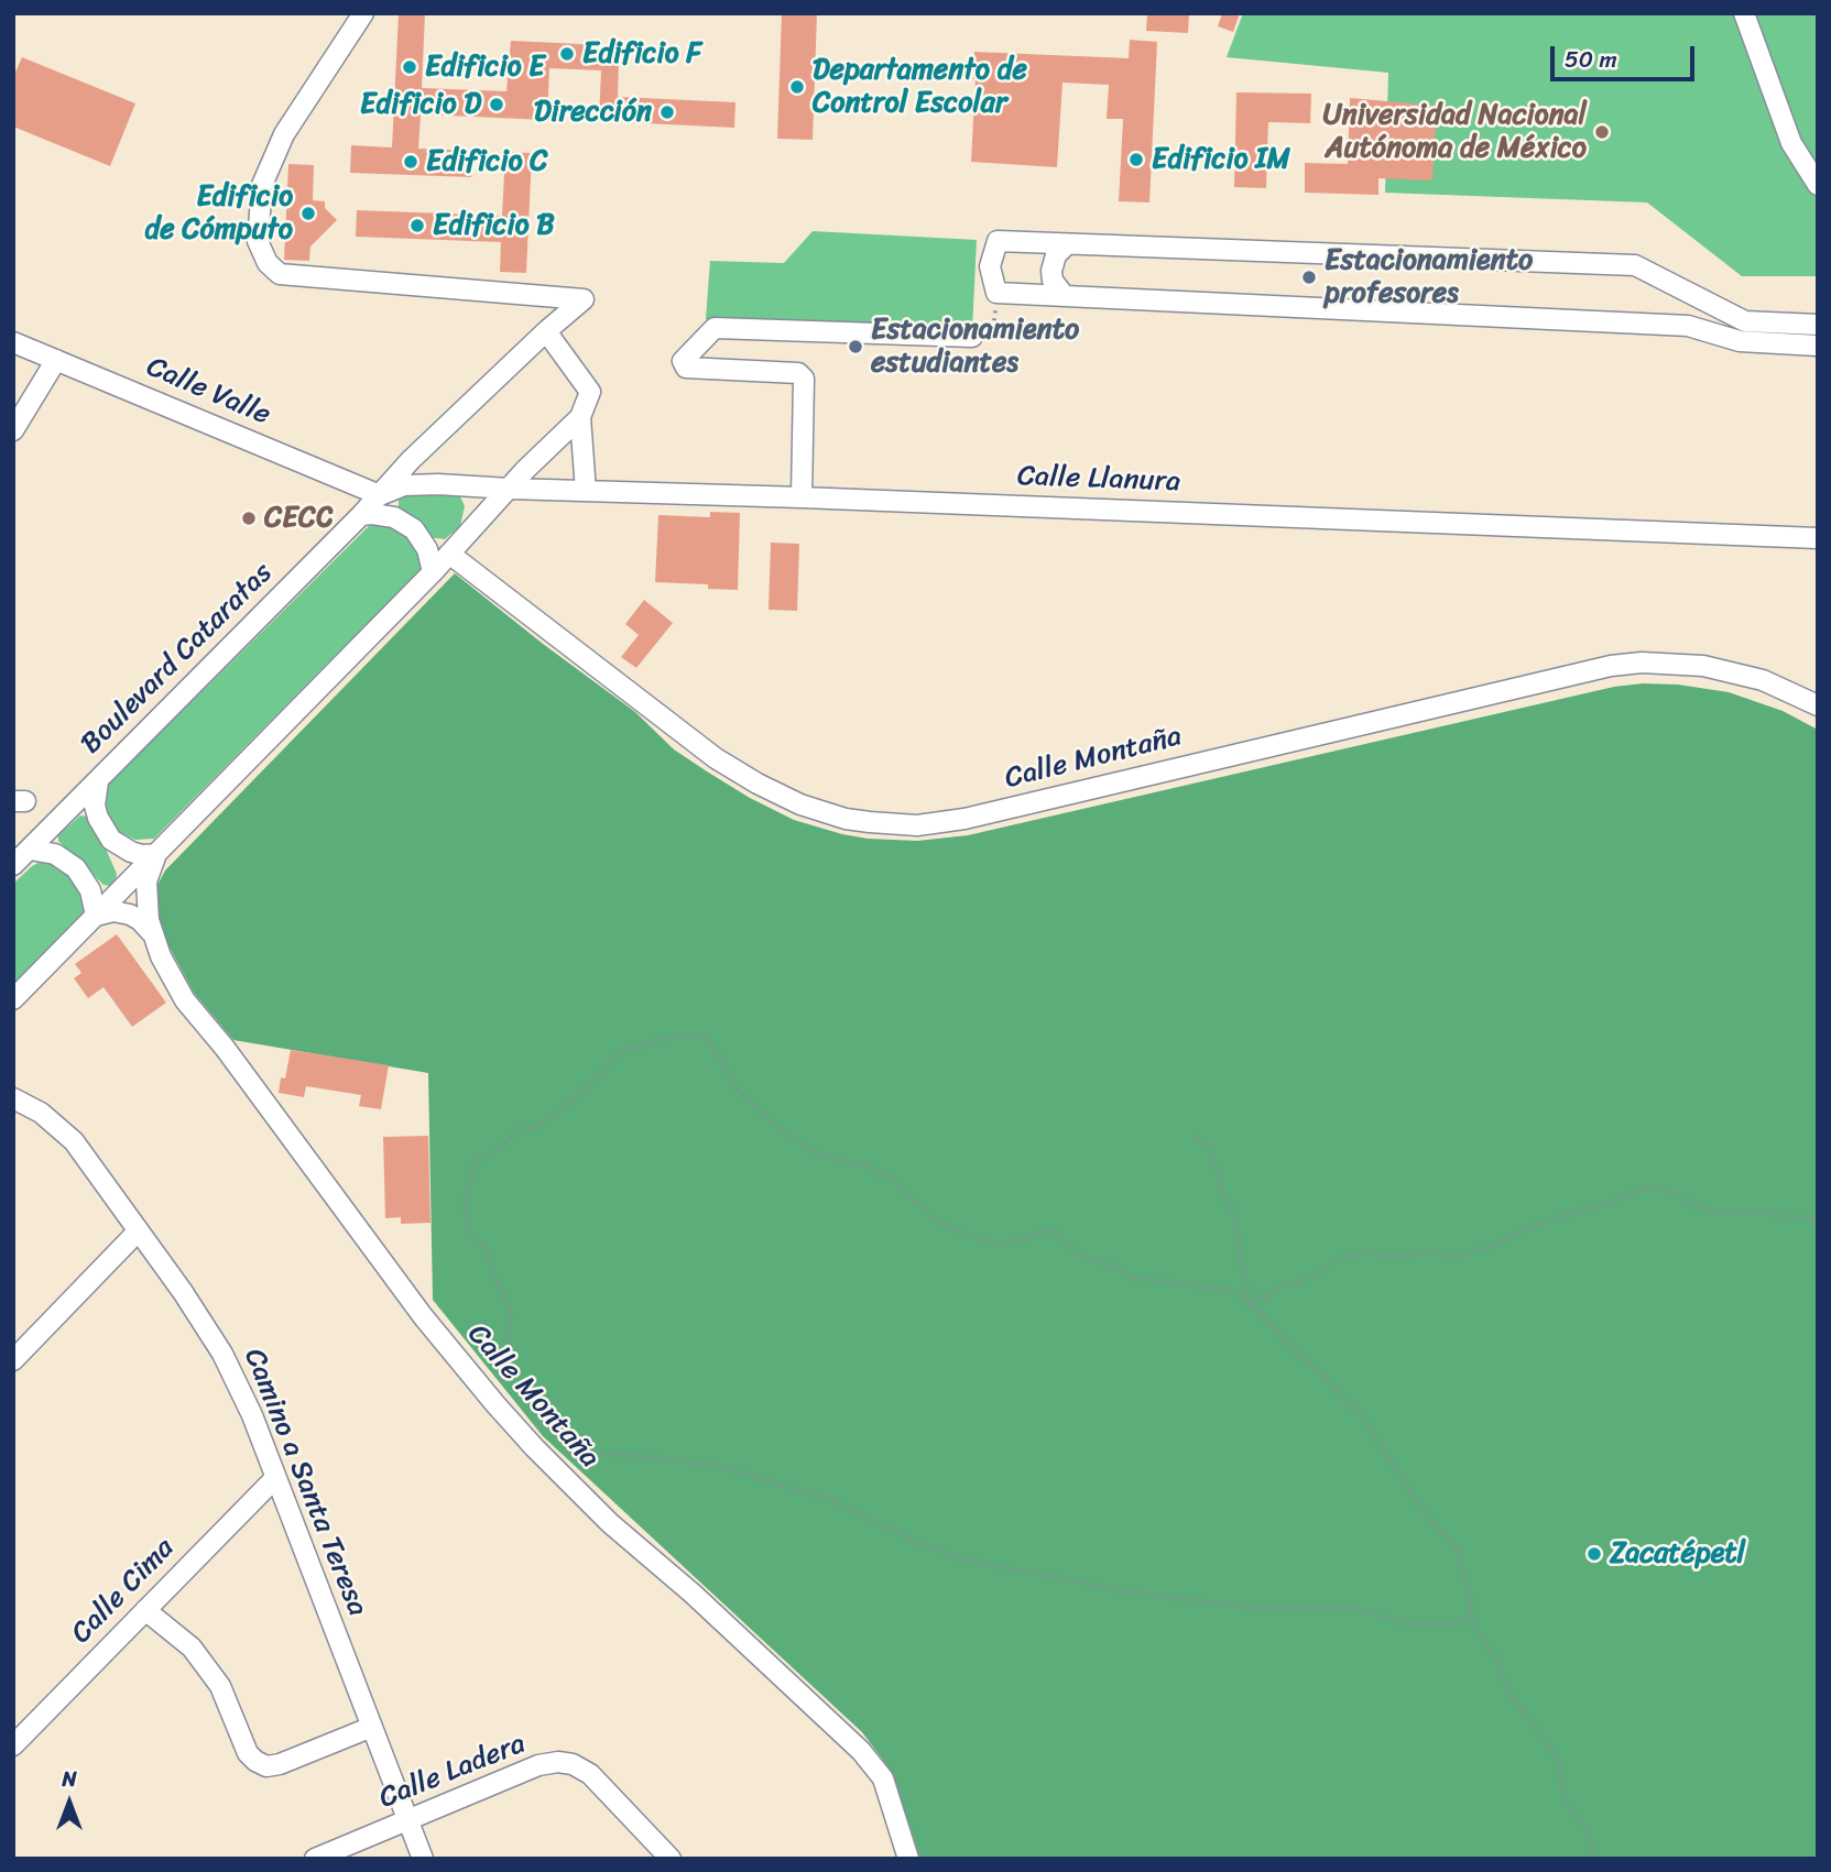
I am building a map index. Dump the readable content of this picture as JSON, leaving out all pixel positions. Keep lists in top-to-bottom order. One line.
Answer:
{"streets":{"street":["Calle Valle","Calle Llanura","Boulevard Cataratas","Calle Montaña","Camino a Santa Teresa","Calle Cima","Calle Ladera"]},"crossings":[["Calle Valle","Calle Llanura"],["Calle Valle","Boulevard Cataratas"],["Calle Llanura","Boulevard Cataratas"],["Camino a Santa Teresa","Calle Cima"],["Camino a Santa Teresa","Calle Ladera"]],"places":["Edificio F","Edificio E","Departamento de Control Escolar","Edificio D","Dirección","Universidad Nacional Autónoma de México","Edificio IM","Edificio C","Edificio de Cómputo","Edificio B","Estacionamiento profesores","Estacionamiento estudiantes","CECC","Zacatépetl"],"scale_bar":"50 m","north":"top"}
